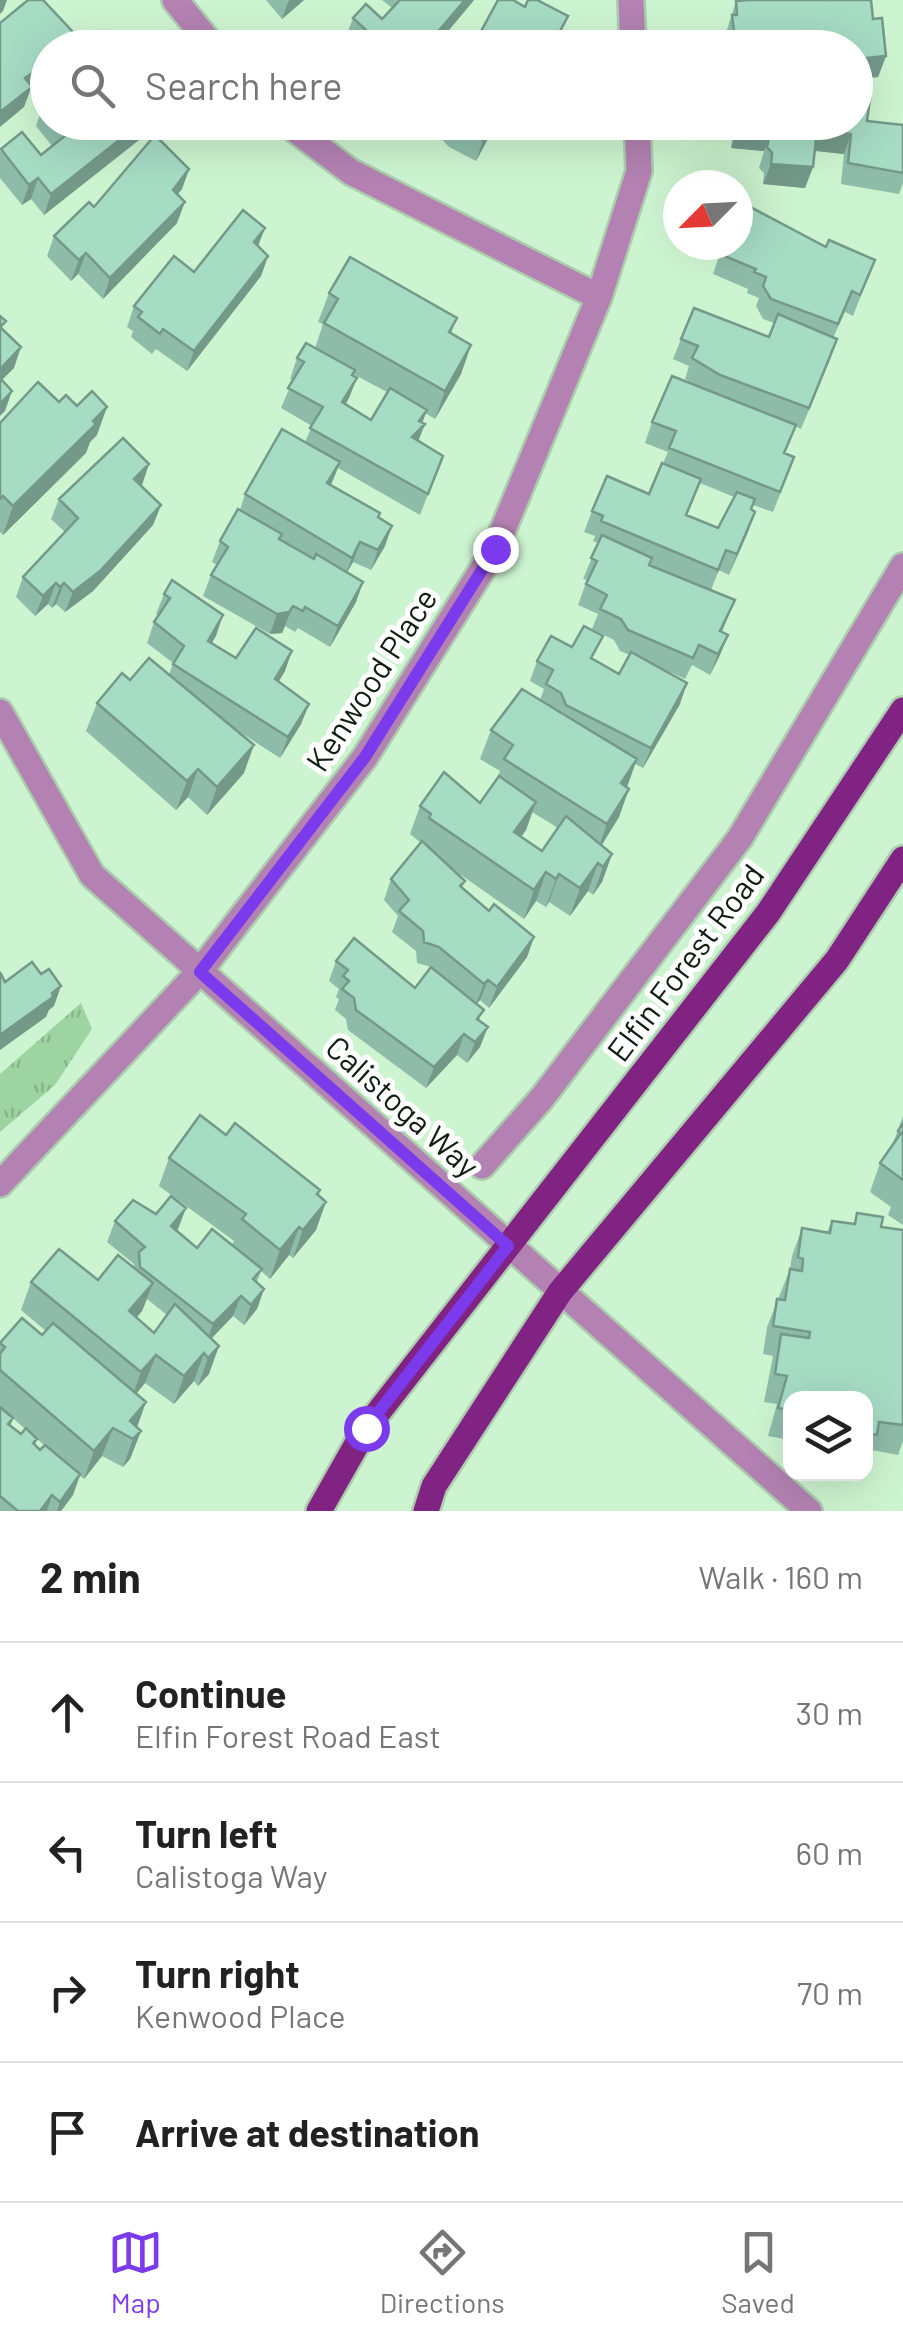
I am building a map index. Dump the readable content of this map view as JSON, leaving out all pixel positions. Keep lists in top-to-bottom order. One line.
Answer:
{"streets":{"main road":["Elfin Forest Road"],"street":["Kenwood Place","Calistoga Way"]},"crossings":[["Kenwood Place","Calistoga Way"],["Elfin Forest Road","Calistoga Way"]],"north":"bottom left","page":{"search":"Search here","heading":["2 min","Walk · 160 m"],"list":[["Continue","Elfin Forest Road East","30 m"],["Turn left","Calistoga Way","60 m"],["Turn right","Kenwood Place","70 m"],"Arrive at destination"],"nav":["Map","Directions","Saved"]}}
